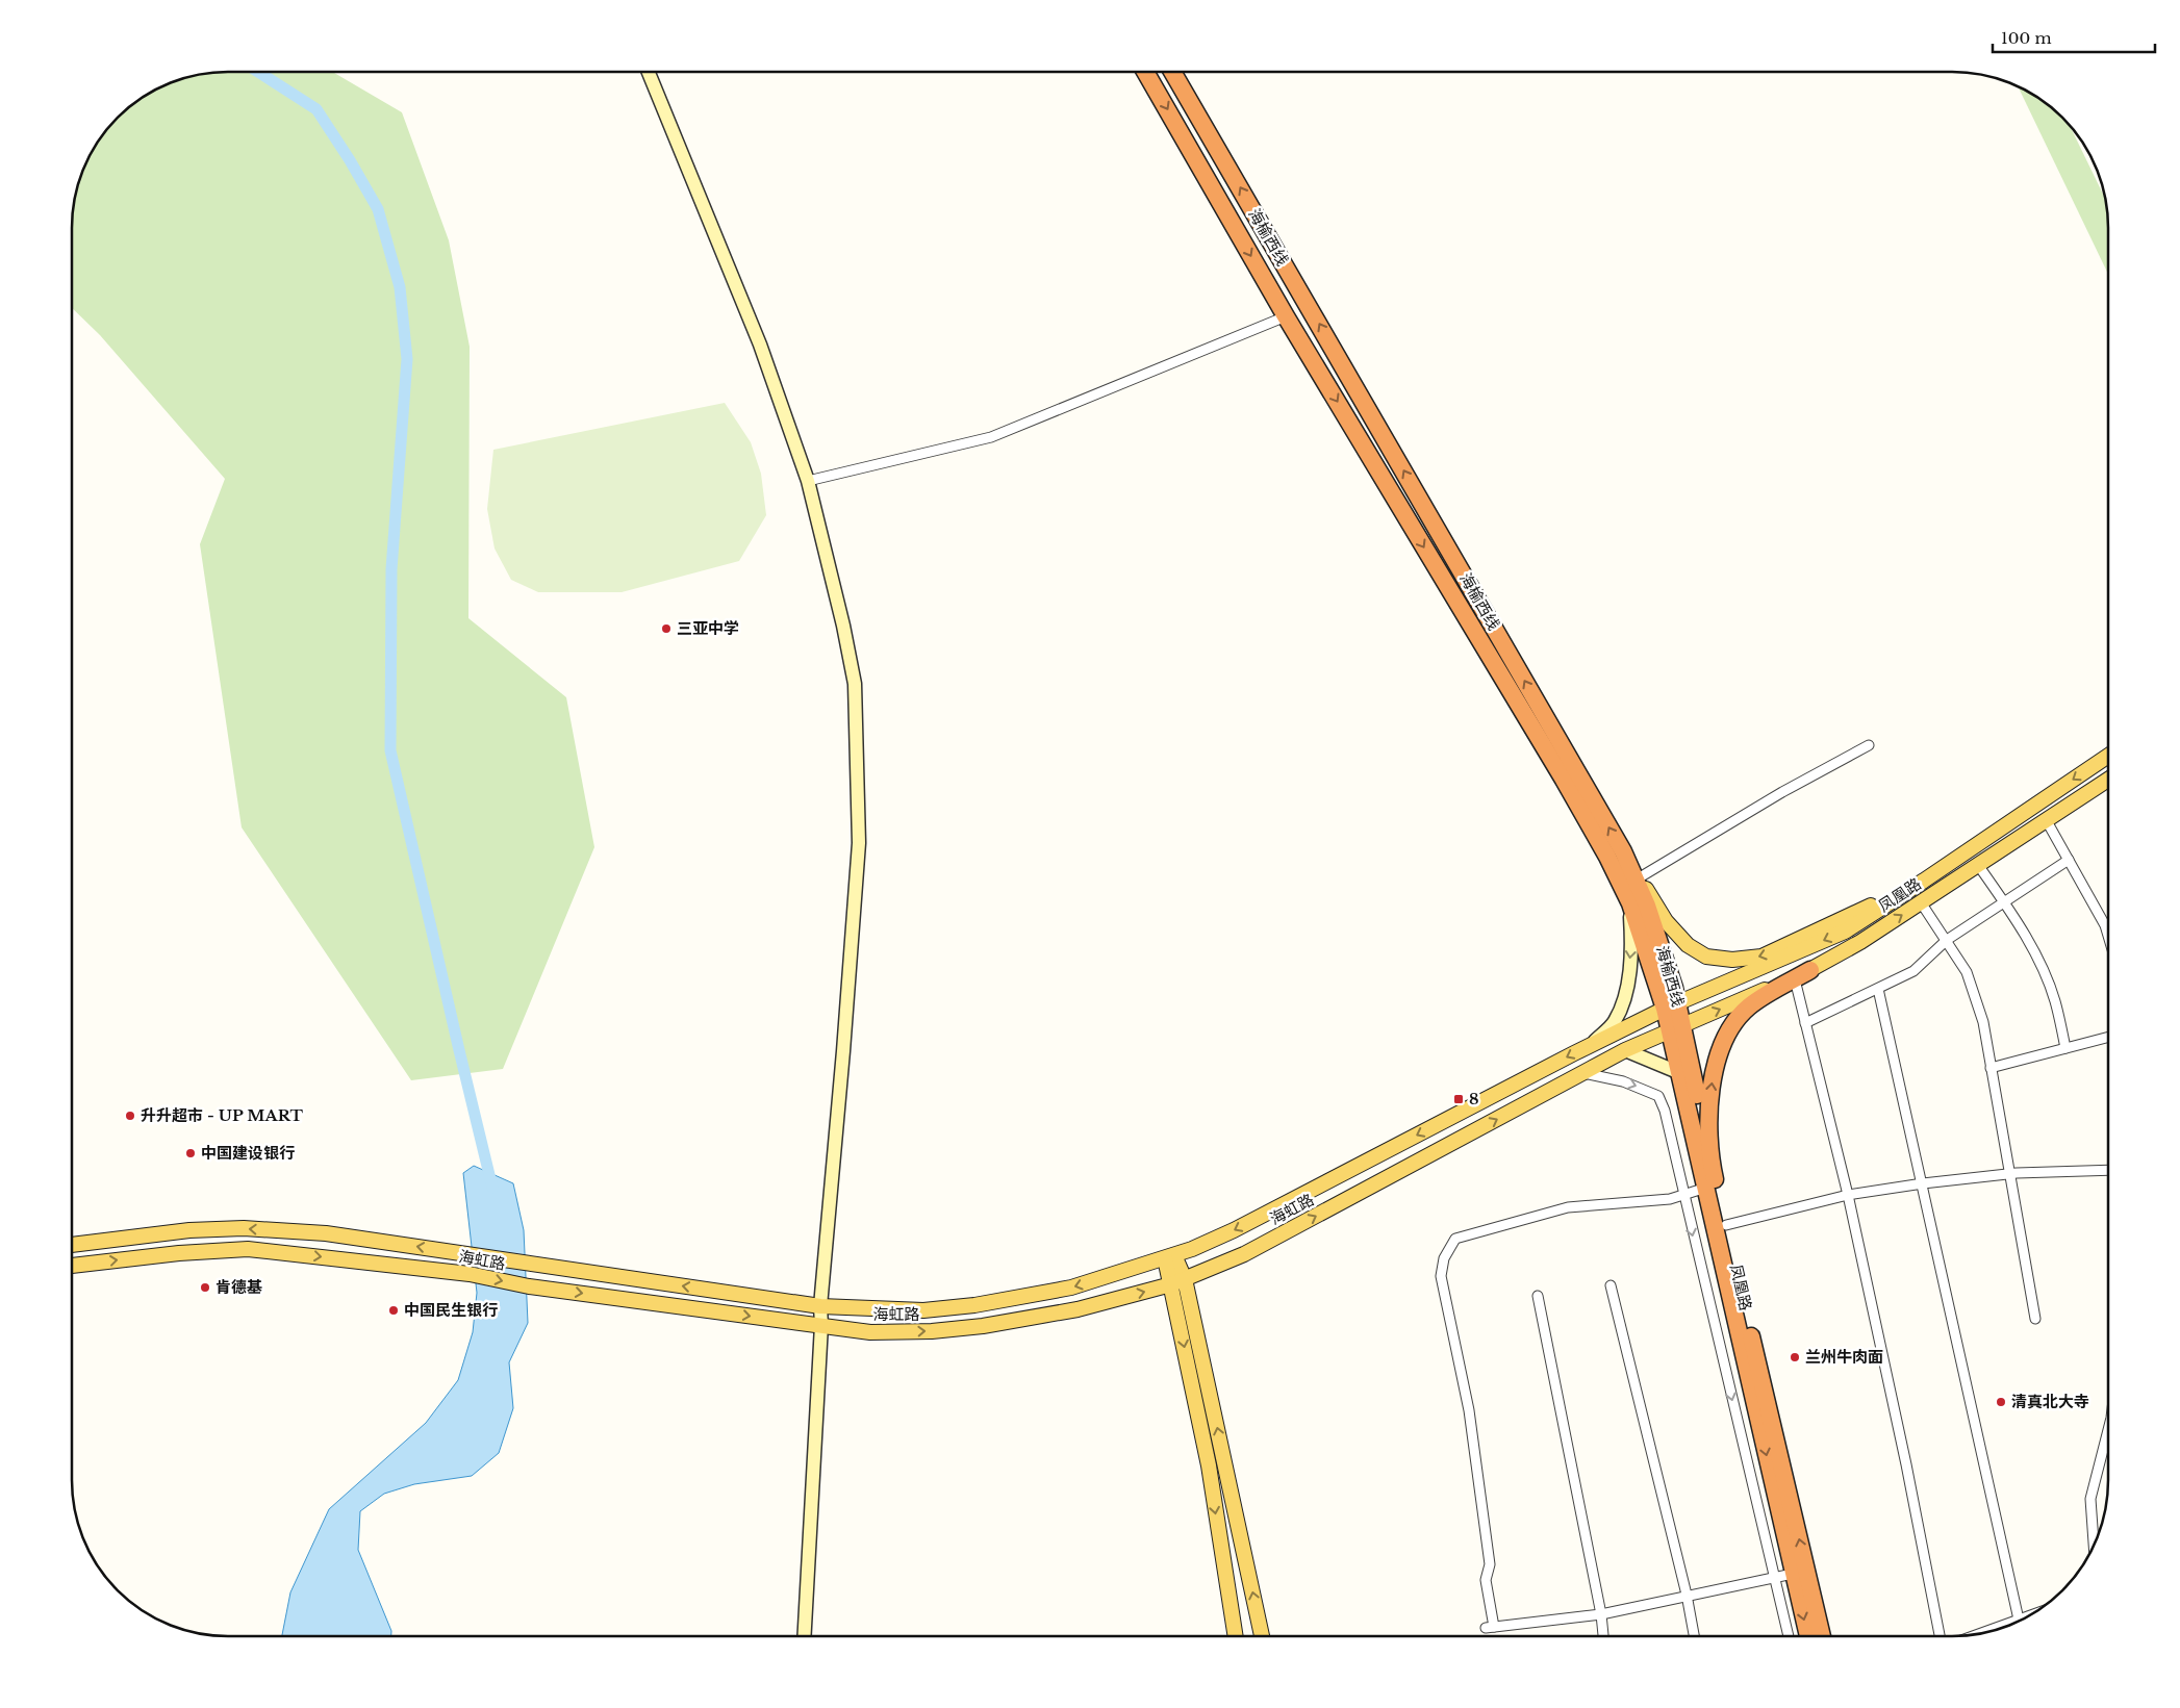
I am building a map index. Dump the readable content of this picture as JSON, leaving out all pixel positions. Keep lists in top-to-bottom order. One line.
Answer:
{"streets":{"highway":["海榆西线","凤凰路"],"main road":["海虹路"]},"crossings":[["海榆西线","凤凰路"],["海榆西线","海虹路"],["凤凰路","海虹路"]],"places":{"other":["三亚中学","升升超市 - UP MART","中国建设银行","肯德基","中国民生银行","兰州牛肉面","清真北大寺"],"transit":["8"]},"scale_bar":"100 m"}
